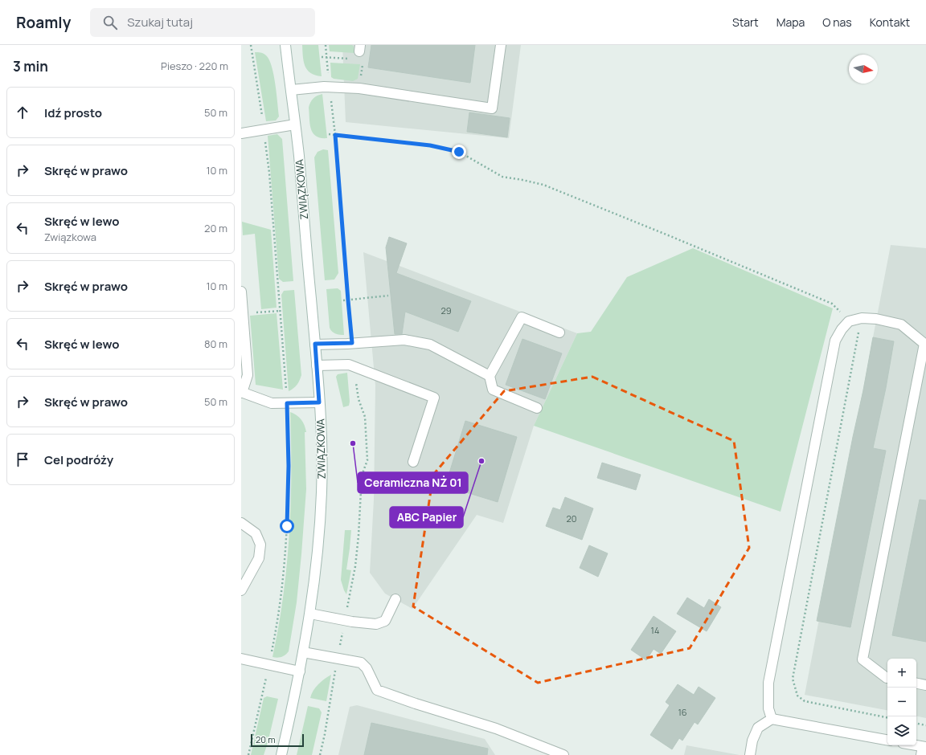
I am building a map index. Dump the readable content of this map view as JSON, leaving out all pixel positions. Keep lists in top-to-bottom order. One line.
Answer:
{"streets":{"street":["ZWIĄZKOWA"]},"places":["Ceramiczna NŻ 01","ABC Papier"],"house_numbers":["29","20","14","16"],"scale_bar":"20 m","north":"right","page":{"header":"Roamly","search":"Szukaj tutaj","nav":["Start","Mapa","O nas","Kontakt"],"heading":["3 min","Pieszo · 220 m"],"list":[["Idź prosto","50 m"],["Skręć w prawo","10 m"],["Skręć w lewo","Związkowa","20 m"],["Skręć w prawo","10 m"],["Skręć w lewo","80 m"],["Skręć w prawo","50 m"],"Cel podróży"],"map_buttons":["+","−"],"scale":"20 m"}}
